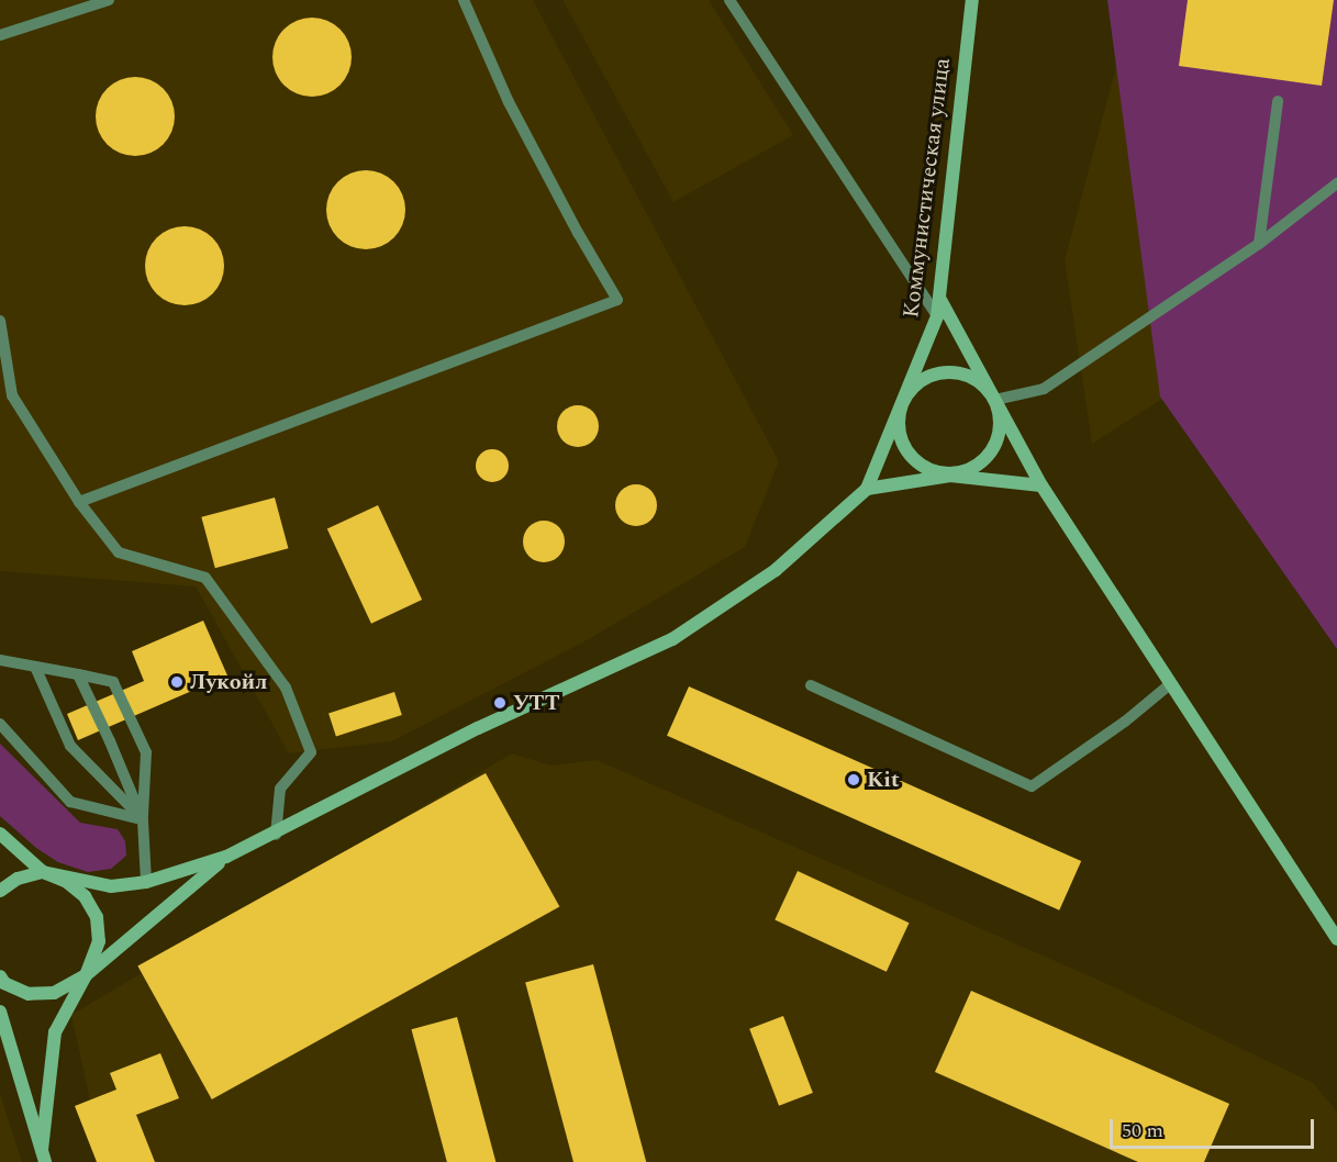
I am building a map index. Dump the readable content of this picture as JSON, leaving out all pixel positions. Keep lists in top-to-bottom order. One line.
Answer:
{"streets":{"main road":["Коммунистическая улица"]},"places":["Лукойл","УТТ","Kit"],"scale_bar":"50 m"}
